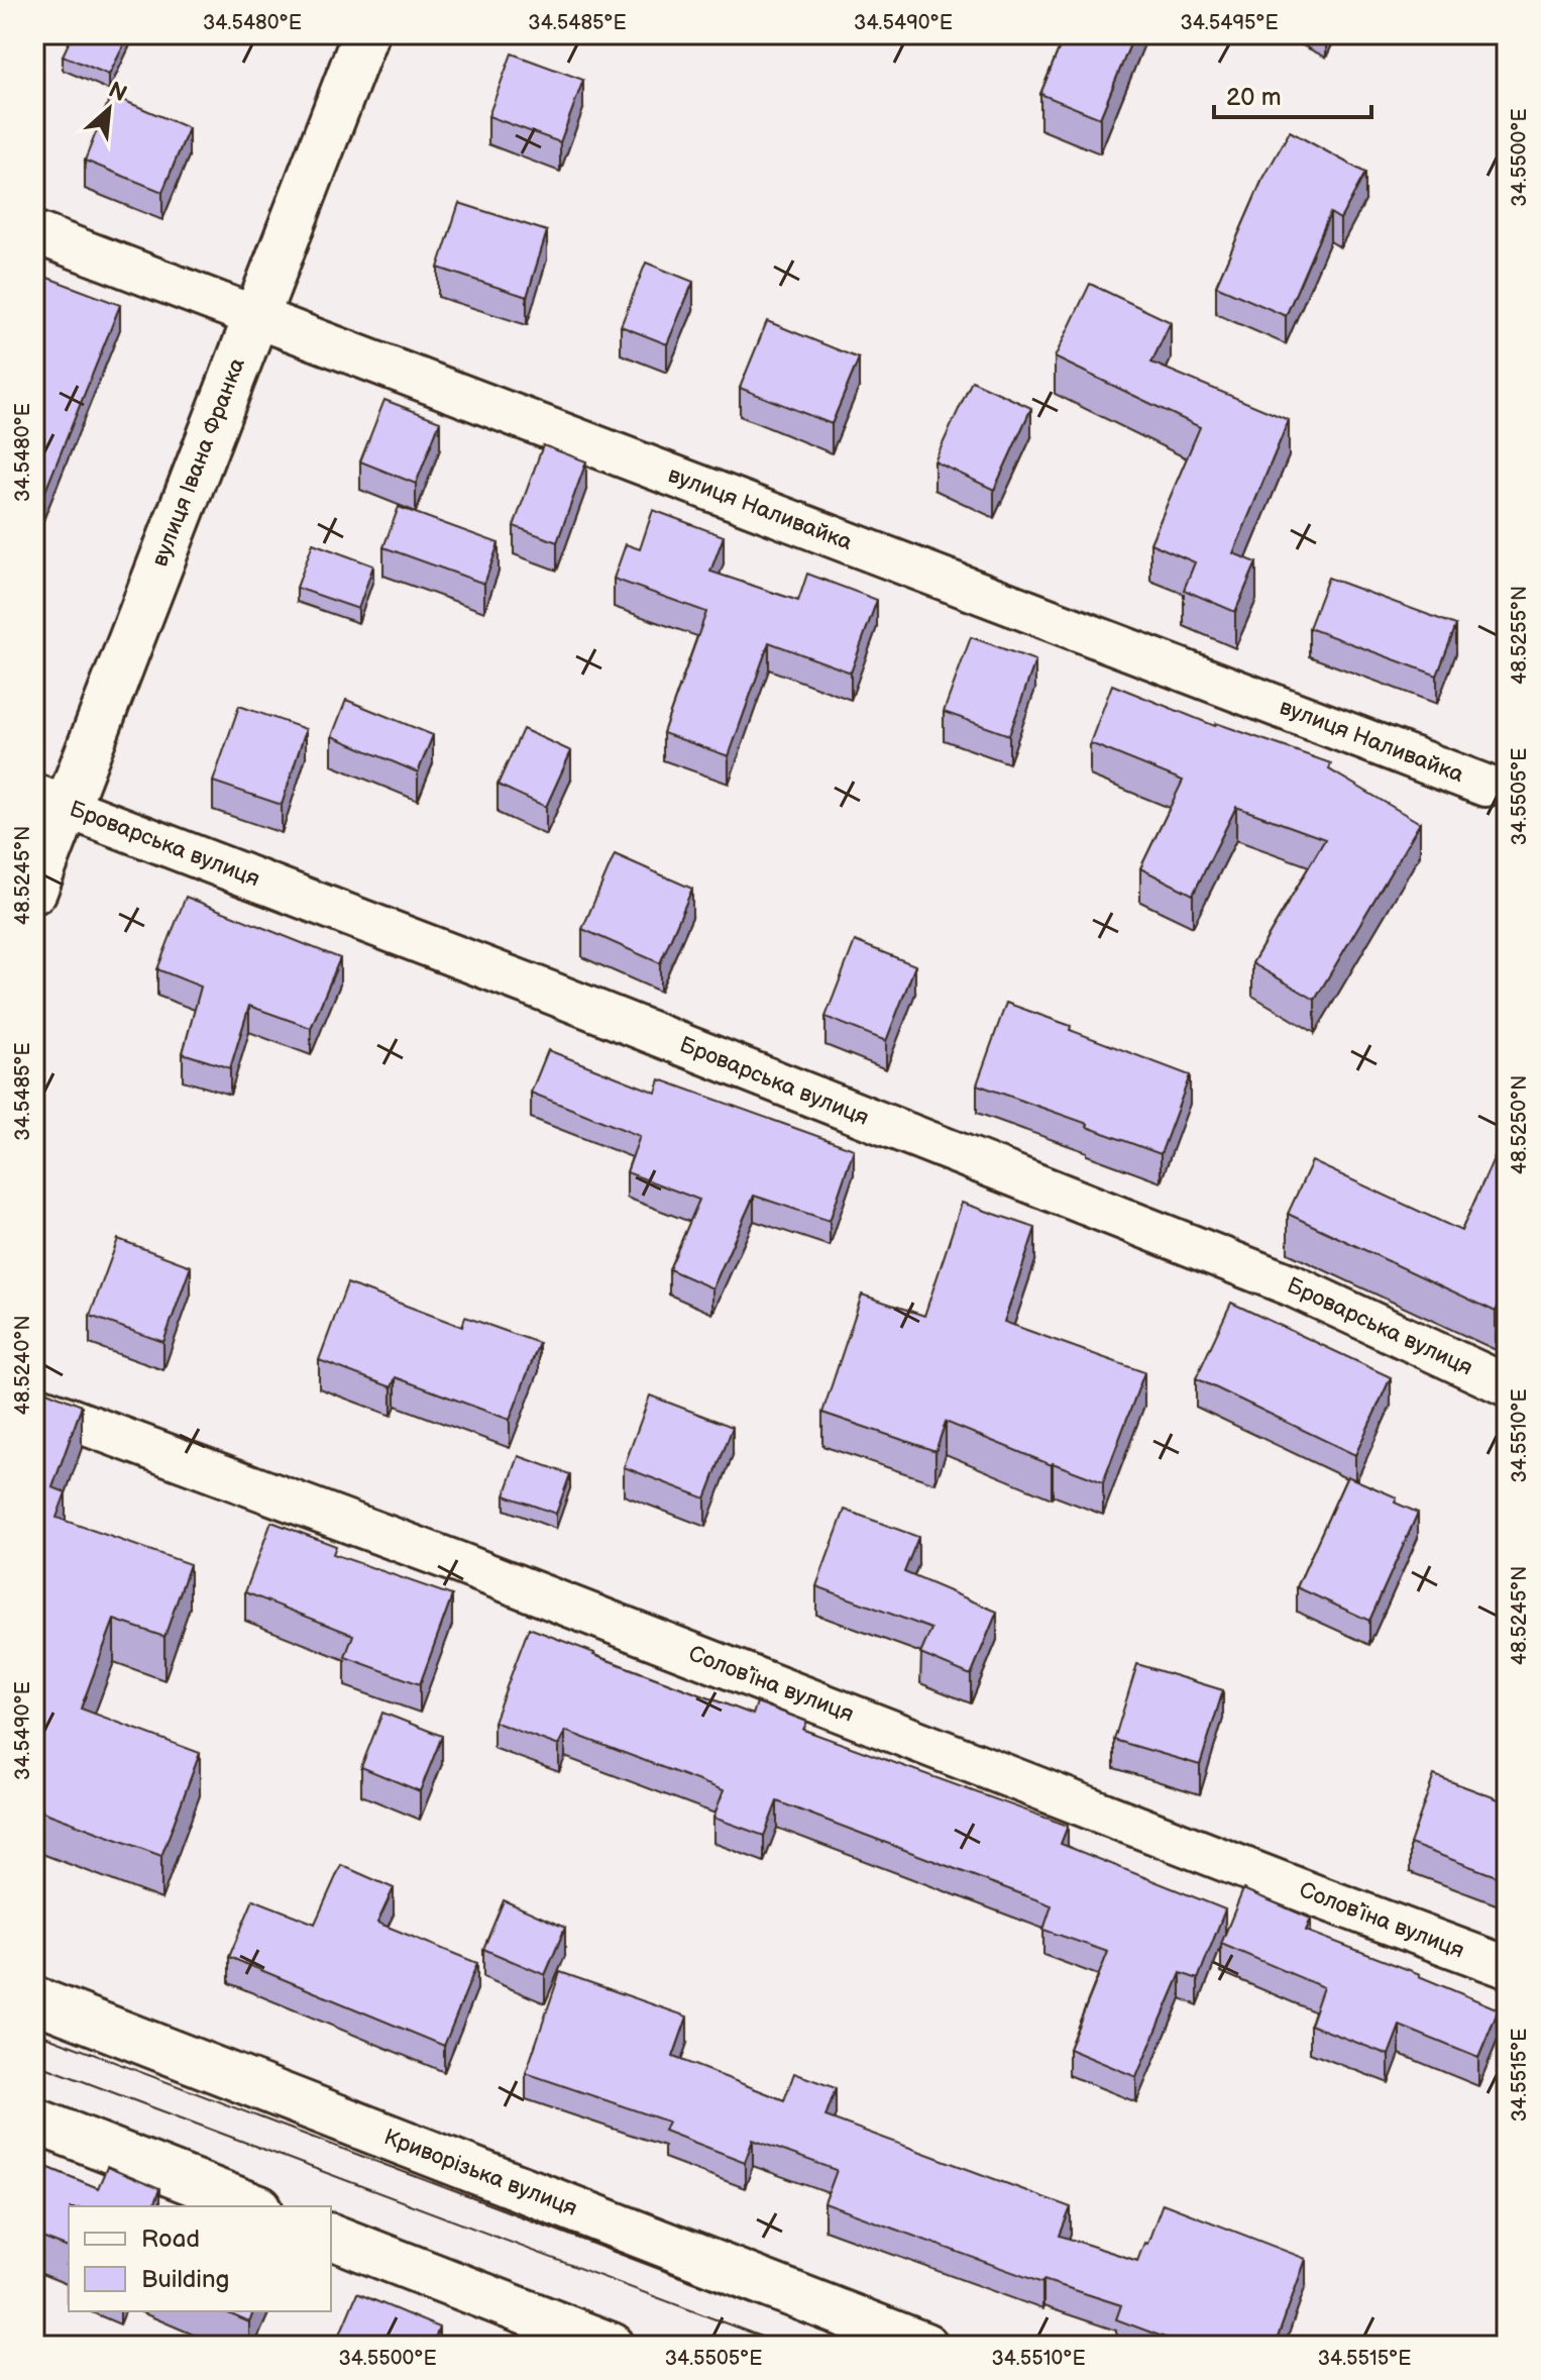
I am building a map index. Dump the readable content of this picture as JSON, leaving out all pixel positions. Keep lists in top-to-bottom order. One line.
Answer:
{"streets":{"main road":["вулиця Івана Франка","Криворізька вулиця"],"street":["вулиця Наливайка","Броварська вулиця","Соловʼїна вулиця"]},"crossings":[["вулиця Івана Франка","вулиця Наливайка"],["вулиця Івана Франка","Броварська вулиця"]],"legend":["Road","Building"],"scale_bar":"20 m","north":"top right","coordinates":["34.5480°E","34.5485°E","34.5490°E","34.5495°E","34.5500°E","48.5255°N","34.5505°E","48.5245°N","48.5250°N","48.5240°N","34.5510°E","34.5515°E"]}
